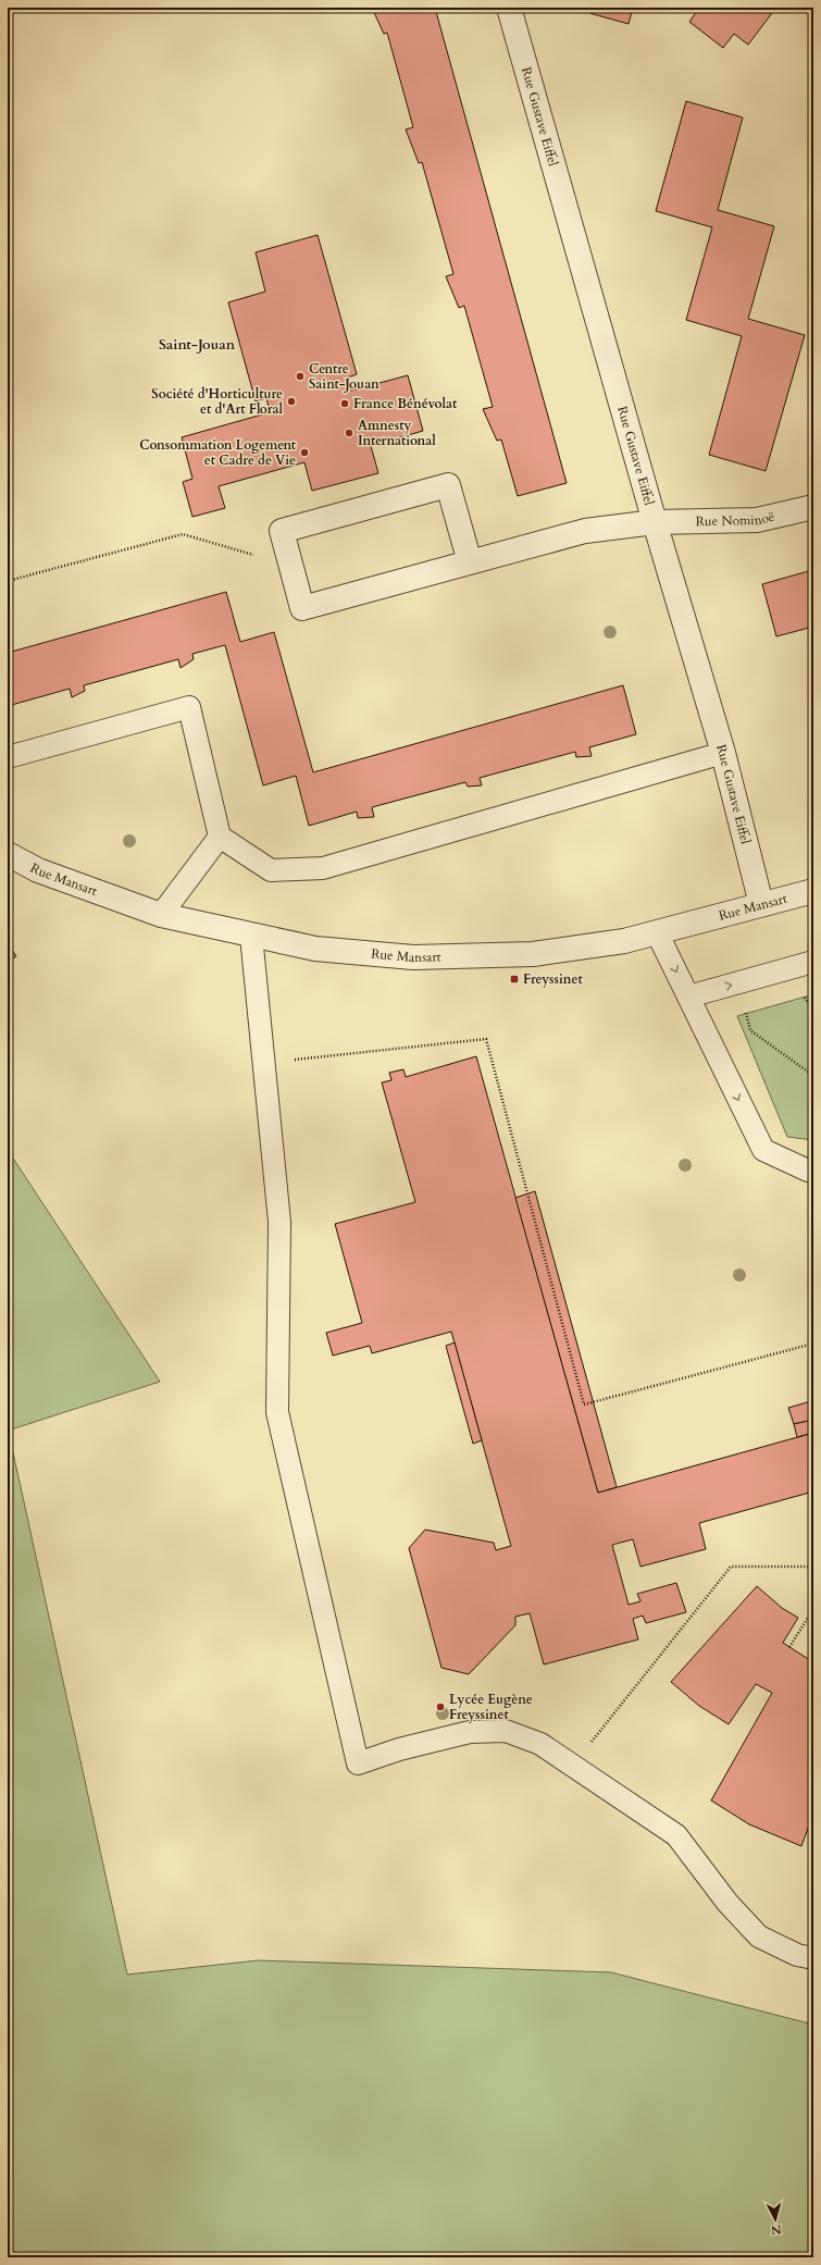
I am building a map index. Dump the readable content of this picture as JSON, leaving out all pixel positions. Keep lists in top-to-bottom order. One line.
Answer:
{"streets":{"street":["Rue Gustave Eiffel","Rue Nominoë","Rue Mansart"]},"crossings":[["Rue Gustave Eiffel","Rue Nominoë"],["Rue Gustave Eiffel","Rue Mansart"]],"districts":["Saint-Jouan"],"places":{"other":["Centre Saint-Jouan","Société d'Horticulture et d'Art Floral","France Bénévolat","Amnesty International","Consommation Logement et Cadre de Vie","Lycée Eugène Freyssinet"],"transit":["Freyssinet"]},"north":"bottom"}
